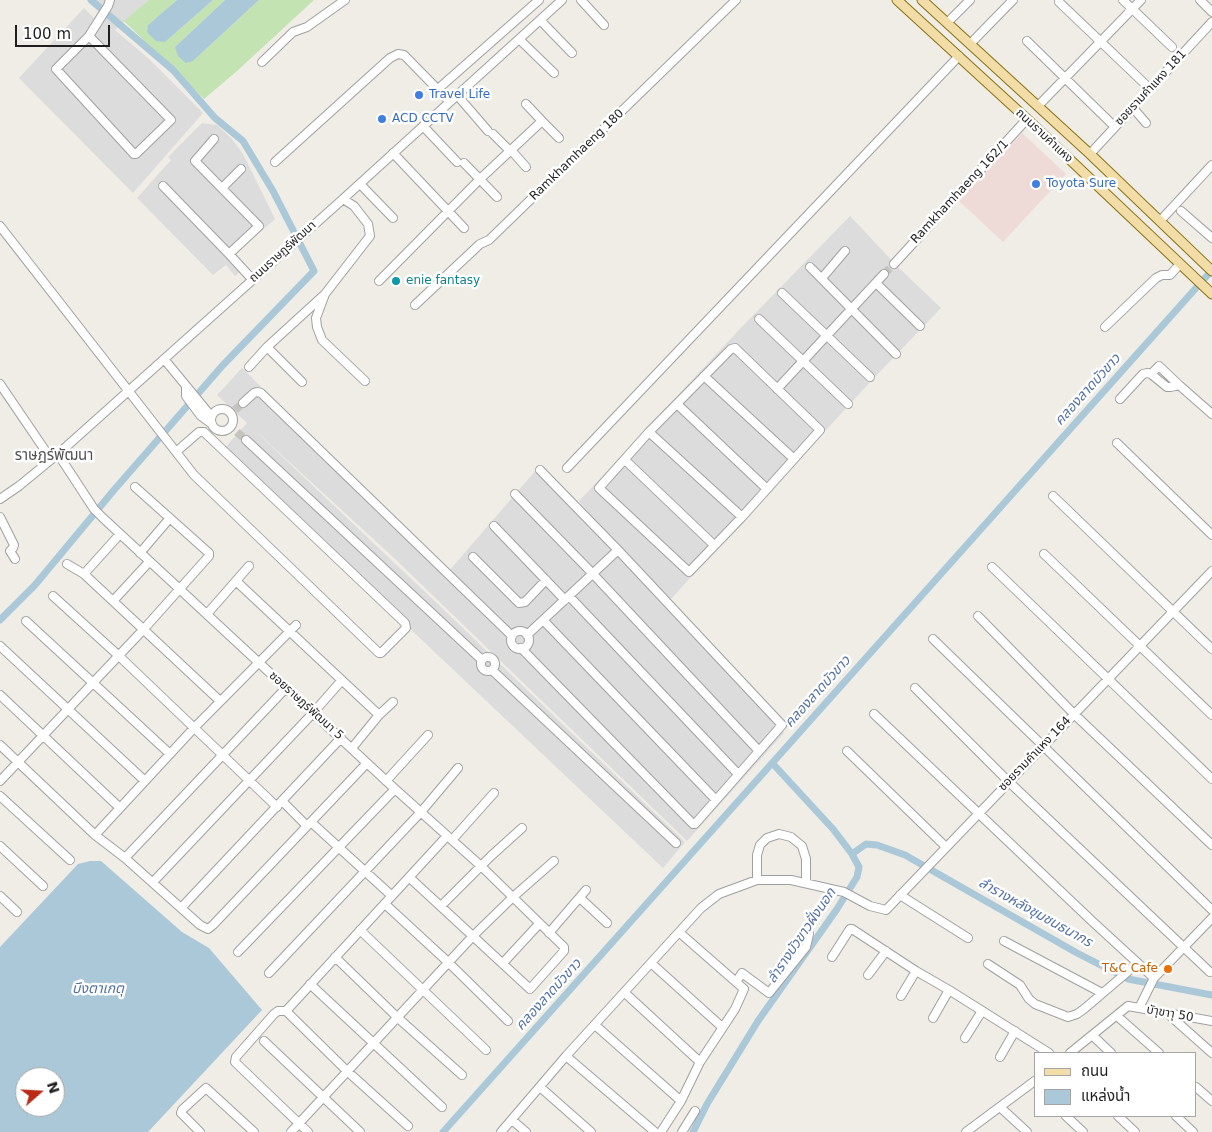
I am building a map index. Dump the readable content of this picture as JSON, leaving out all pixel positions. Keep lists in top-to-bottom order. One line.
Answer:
{"streets":{"main road":["ถนนรามคำแหง"],"street":["ซอยรามคำแหง 181","Ramkhamhaeng 180","Ramkhamhaeng 162/1","ถนนราษฏร์พัฒนา","ซอยราษฎร์พัฒนา 5","ซอยรามคำแหง 164","บัาุขาาุ 50"]},"crossings":[["ซอยรามคำแหง 181","ถนนรามคำแหง"],["ถนนรามคำแหง","Ramkhamhaeng 162/1"],["ถนนราษฏร์พัฒนา","ซอยราษฎร์พัฒนา 5"]],"districts":["ราษฎร์พัฒนา"],"water":["คลองลาดบัวขาว","ลำรางหลังชุมชนธนากร","ลำรางบัวขาวฝั่งนอก","บึงตาเกตุ"],"places":["Travel Life","ACD CCTV","Toyota Sure","enie fantasy","T&C Cafe"],"legend":["ถนน","แหล่งน้ำ"],"scale_bar":"100 m","north":"right"}
